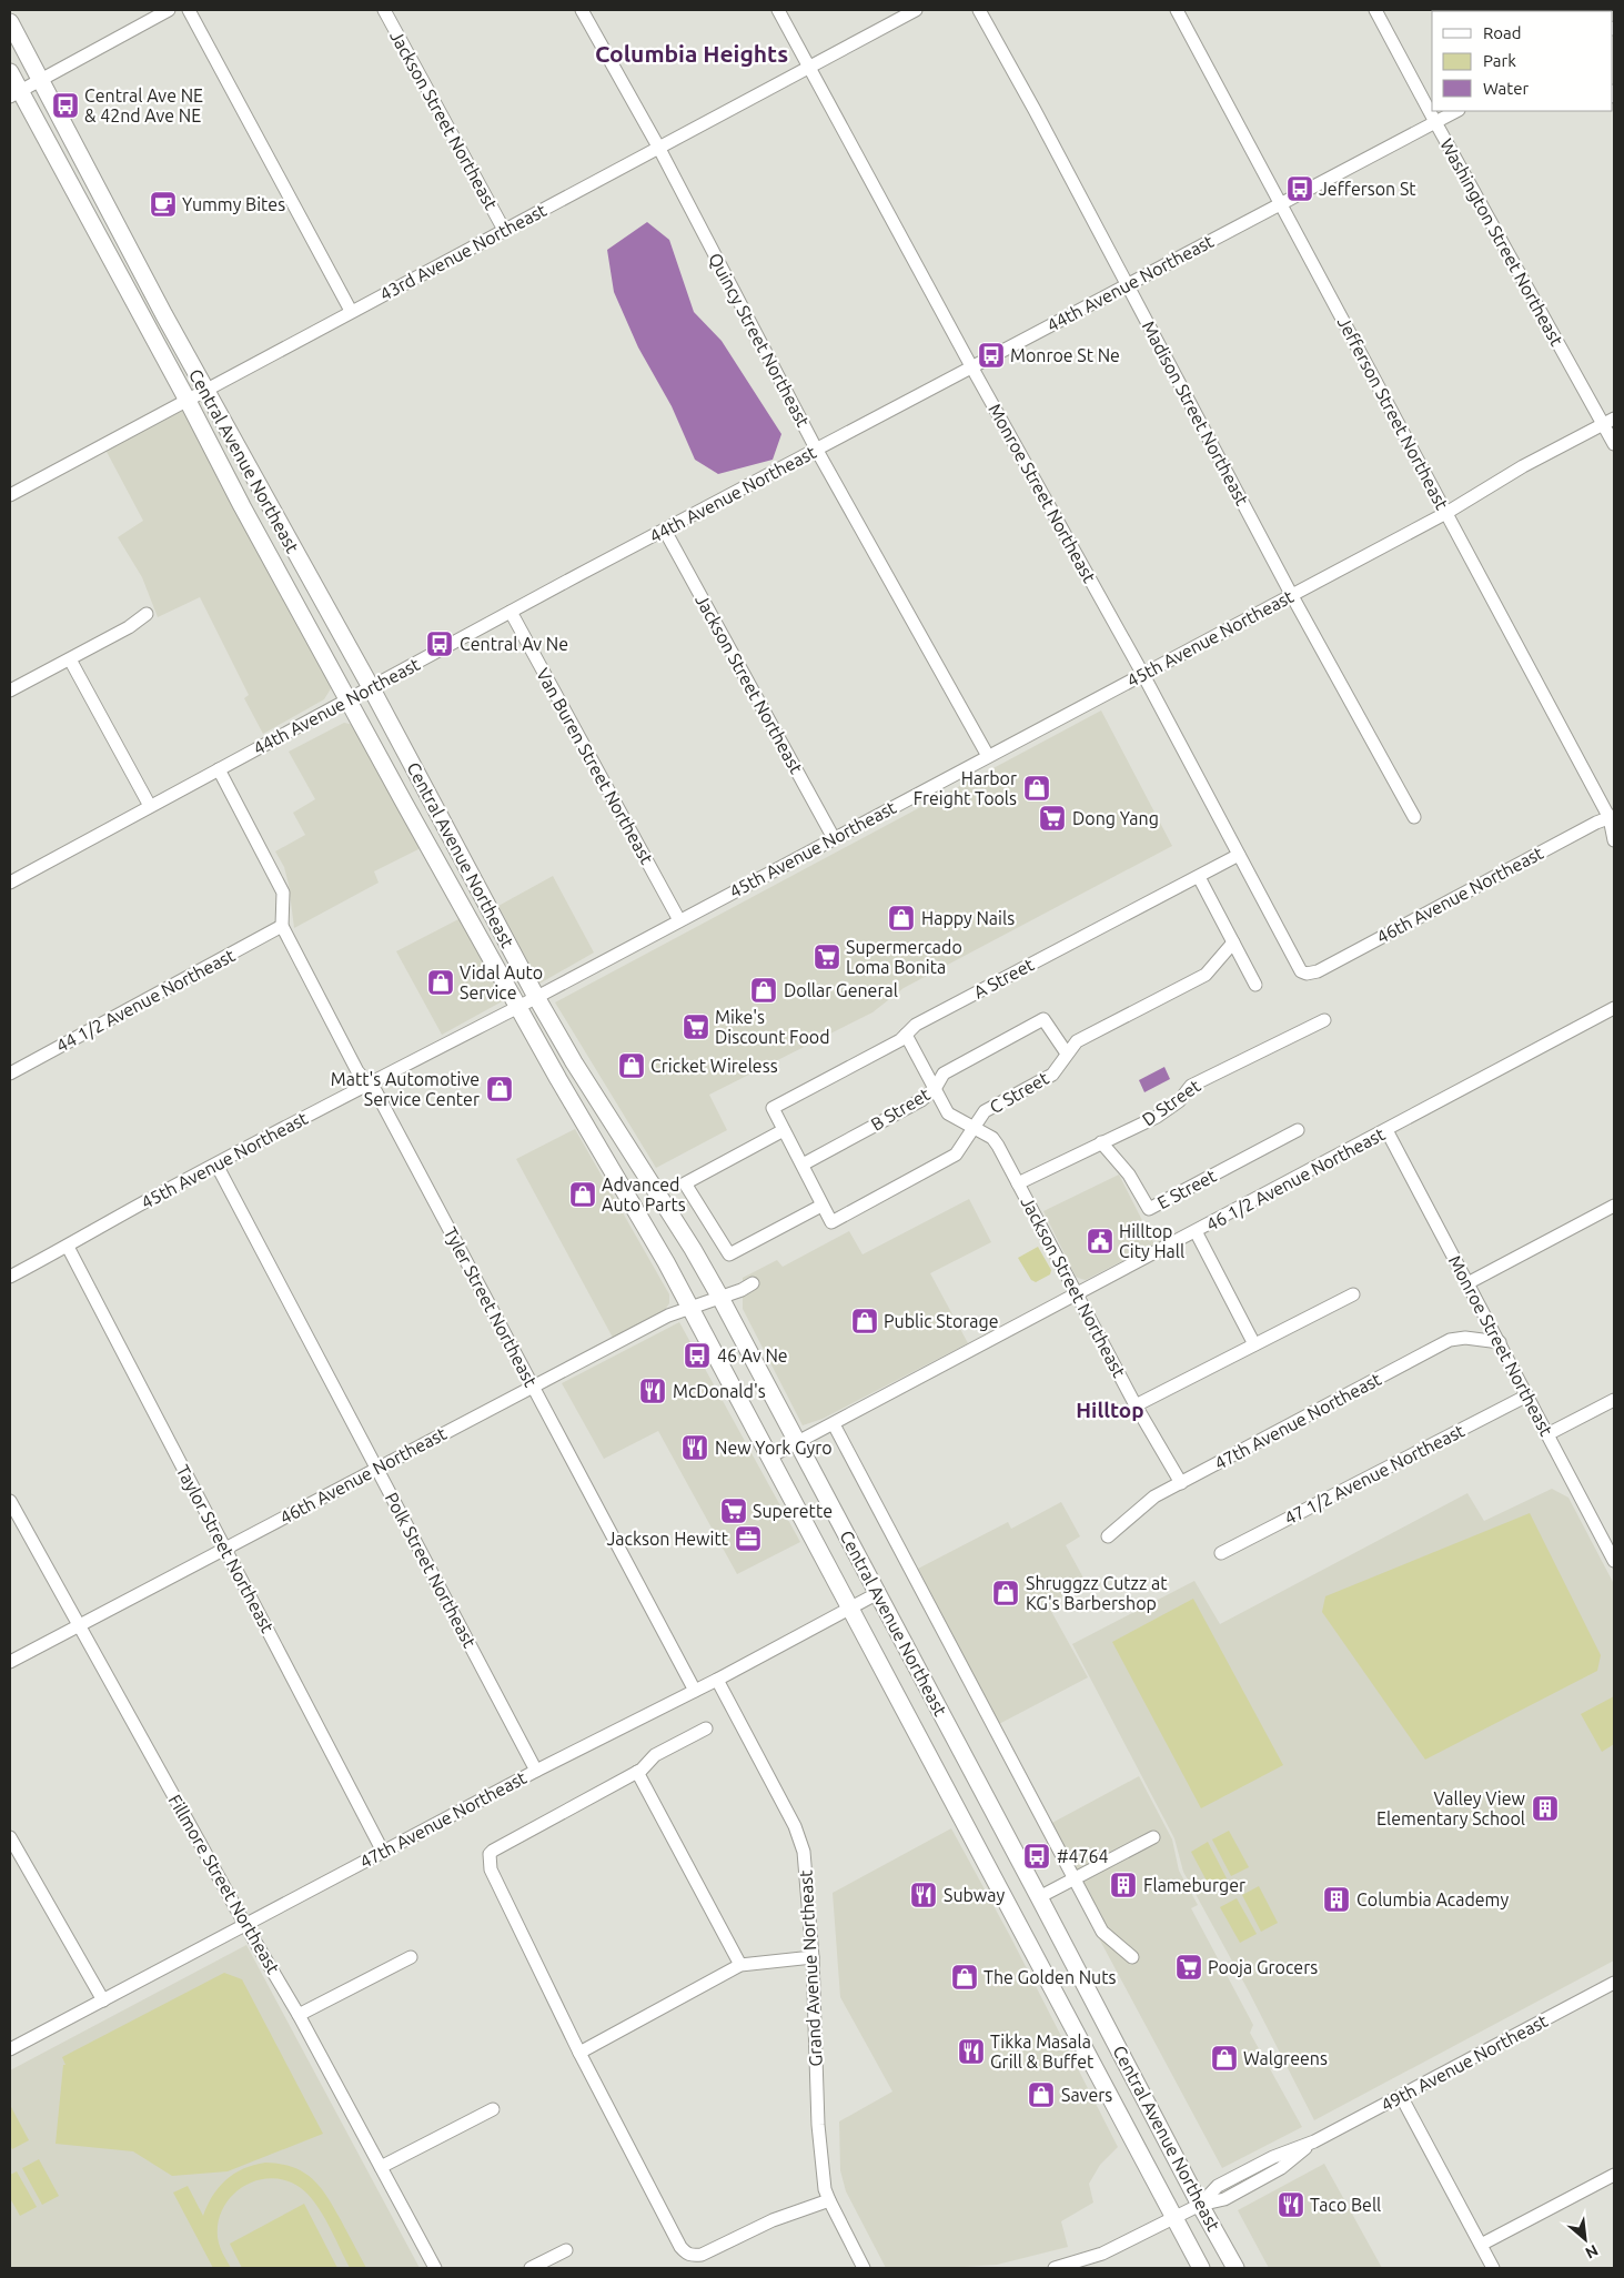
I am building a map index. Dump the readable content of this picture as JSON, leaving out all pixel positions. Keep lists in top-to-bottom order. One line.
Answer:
{"streets":{"main road":["Central Avenue Northeast"],"street":["Jackson Street Northeast","Washington Street Northeast","43rd Avenue Northeast","44th Avenue Northeast","Quincy Street Northeast","Madison Street Northeast","Jefferson Street Northeast","Monroe Street Northeast","45th Avenue Northeast","Van Buren Street Northeast","46th Avenue Northeast","A Street","44 1/2 Avenue Northeast","C Street","D Street","B Street","46 1/2 Avenue Northeast","E Street","Tyler Street Northeast","47th Avenue Northeast","47 1/2 Avenue Northeast","Taylor Street Northeast","Polk Street Northeast","Fillmore Street Northeast","Grand Avenue Northeast","49th Avenue Northeast"]},"crossings":[["Jackson Street Northeast","43rd Avenue Northeast"],["Jackson Street Northeast","44th Avenue Northeast"],["Jackson Street Northeast","45th Avenue Northeast"],["Jackson Street Northeast","A Street"],["Jackson Street Northeast","C Street"],["Jackson Street Northeast","D Street"],["Jackson Street Northeast","B Street"],["Jackson Street Northeast","46 1/2 Avenue Northeast"],["Jackson Street Northeast","47th Avenue Northeast"],["Washington Street Northeast","44th Avenue Northeast"],["Washington Street Northeast","45th Avenue Northeast"],["43rd Avenue Northeast","Quincy Street Northeast"],["43rd Avenue Northeast","Central Avenue Northeast"],["43rd Avenue Northeast","Monroe Street Northeast"],["44th Avenue Northeast","Quincy Street Northeast"],["44th Avenue Northeast","Madison Street Northeast"],["44th Avenue Northeast","Jefferson Street Northeast"],["44th Avenue Northeast","Central Avenue Northeast"],["44th Avenue Northeast","Monroe Street Northeast"],["44th Avenue Northeast","Van Buren Street Northeast"],["Quincy Street Northeast","45th Avenue Northeast"],["Madison Street Northeast","45th Avenue Northeast"],["Jefferson Street Northeast","45th Avenue Northeast"],["Jefferson Street Northeast","46th Avenue Northeast"],["Central Avenue Northeast","45th Avenue Northeast"],["Central Avenue Northeast","46th Avenue Northeast"],["Central Avenue Northeast","46 1/2 Avenue Northeast"],["Central Avenue Northeast","47th Avenue Northeast"],["Central Avenue Northeast","49th Avenue Northeast"],["Monroe Street Northeast","45th Avenue Northeast"],["Monroe Street Northeast","46th Avenue Northeast"],["Monroe Street Northeast","A Street"],["Monroe Street Northeast","46 1/2 Avenue Northeast"],["Monroe Street Northeast","47th Avenue Northeast"],["Monroe Street Northeast","47 1/2 Avenue Northeast"],["45th Avenue Northeast","Van Buren Street Northeast"],["45th Avenue Northeast","Tyler Street Northeast"],["45th Avenue Northeast","Taylor Street Northeast"],["45th Avenue Northeast","Polk Street Northeast"],["46th Avenue Northeast","Tyler Street Northeast"],["46th Avenue Northeast","Taylor Street Northeast"],["46th Avenue Northeast","Polk Street Northeast"],["46th Avenue Northeast","Fillmore Street Northeast"],["44 1/2 Avenue Northeast","Tyler Street Northeast"],["C Street","B Street"],["D Street","E Street"],["Tyler Street Northeast","47th Avenue Northeast"],["47th Avenue Northeast","Taylor Street Northeast"],["47th Avenue Northeast","Polk Street Northeast"],["47th Avenue Northeast","Fillmore Street Northeast"],["47th Avenue Northeast","Grand Avenue Northeast"]],"districts":["Columbia Heights","Hilltop"],"places":{"bus stop":["Central Ave NE & 42nd Ave NE","Jefferson St","Monroe St Ne","Central Av Ne","46 Av Ne","#4764"],"cafe":["Yummy Bites"],"shop":["Harbor Freight Tools","Happy Nails","Vidal Auto Service","Dollar General","Cricket Wireless","Matt's Automotive Service Center","Advanced Auto Parts","Public Storage","Shruggzz Cutzz at KG's Barbershop","The Golden Nuts","Walgreens","Savers"],"supermarket":["Dong Yang","Supermercado Loma Bonita","Mike's Discount Food","Superette","Pooja Grocers"],"public building":["Hilltop City Hall"],"restaurant":["McDonald's","New York Gyro","Subway","Tikka Masala Grill & Buffet","Taco Bell"],"office":["Jackson Hewitt"],"building":["Valley View Elementary School","Flameburger","Columbia Academy"]},"legend":["Road","Park","Water"],"north":"bottom right"}
